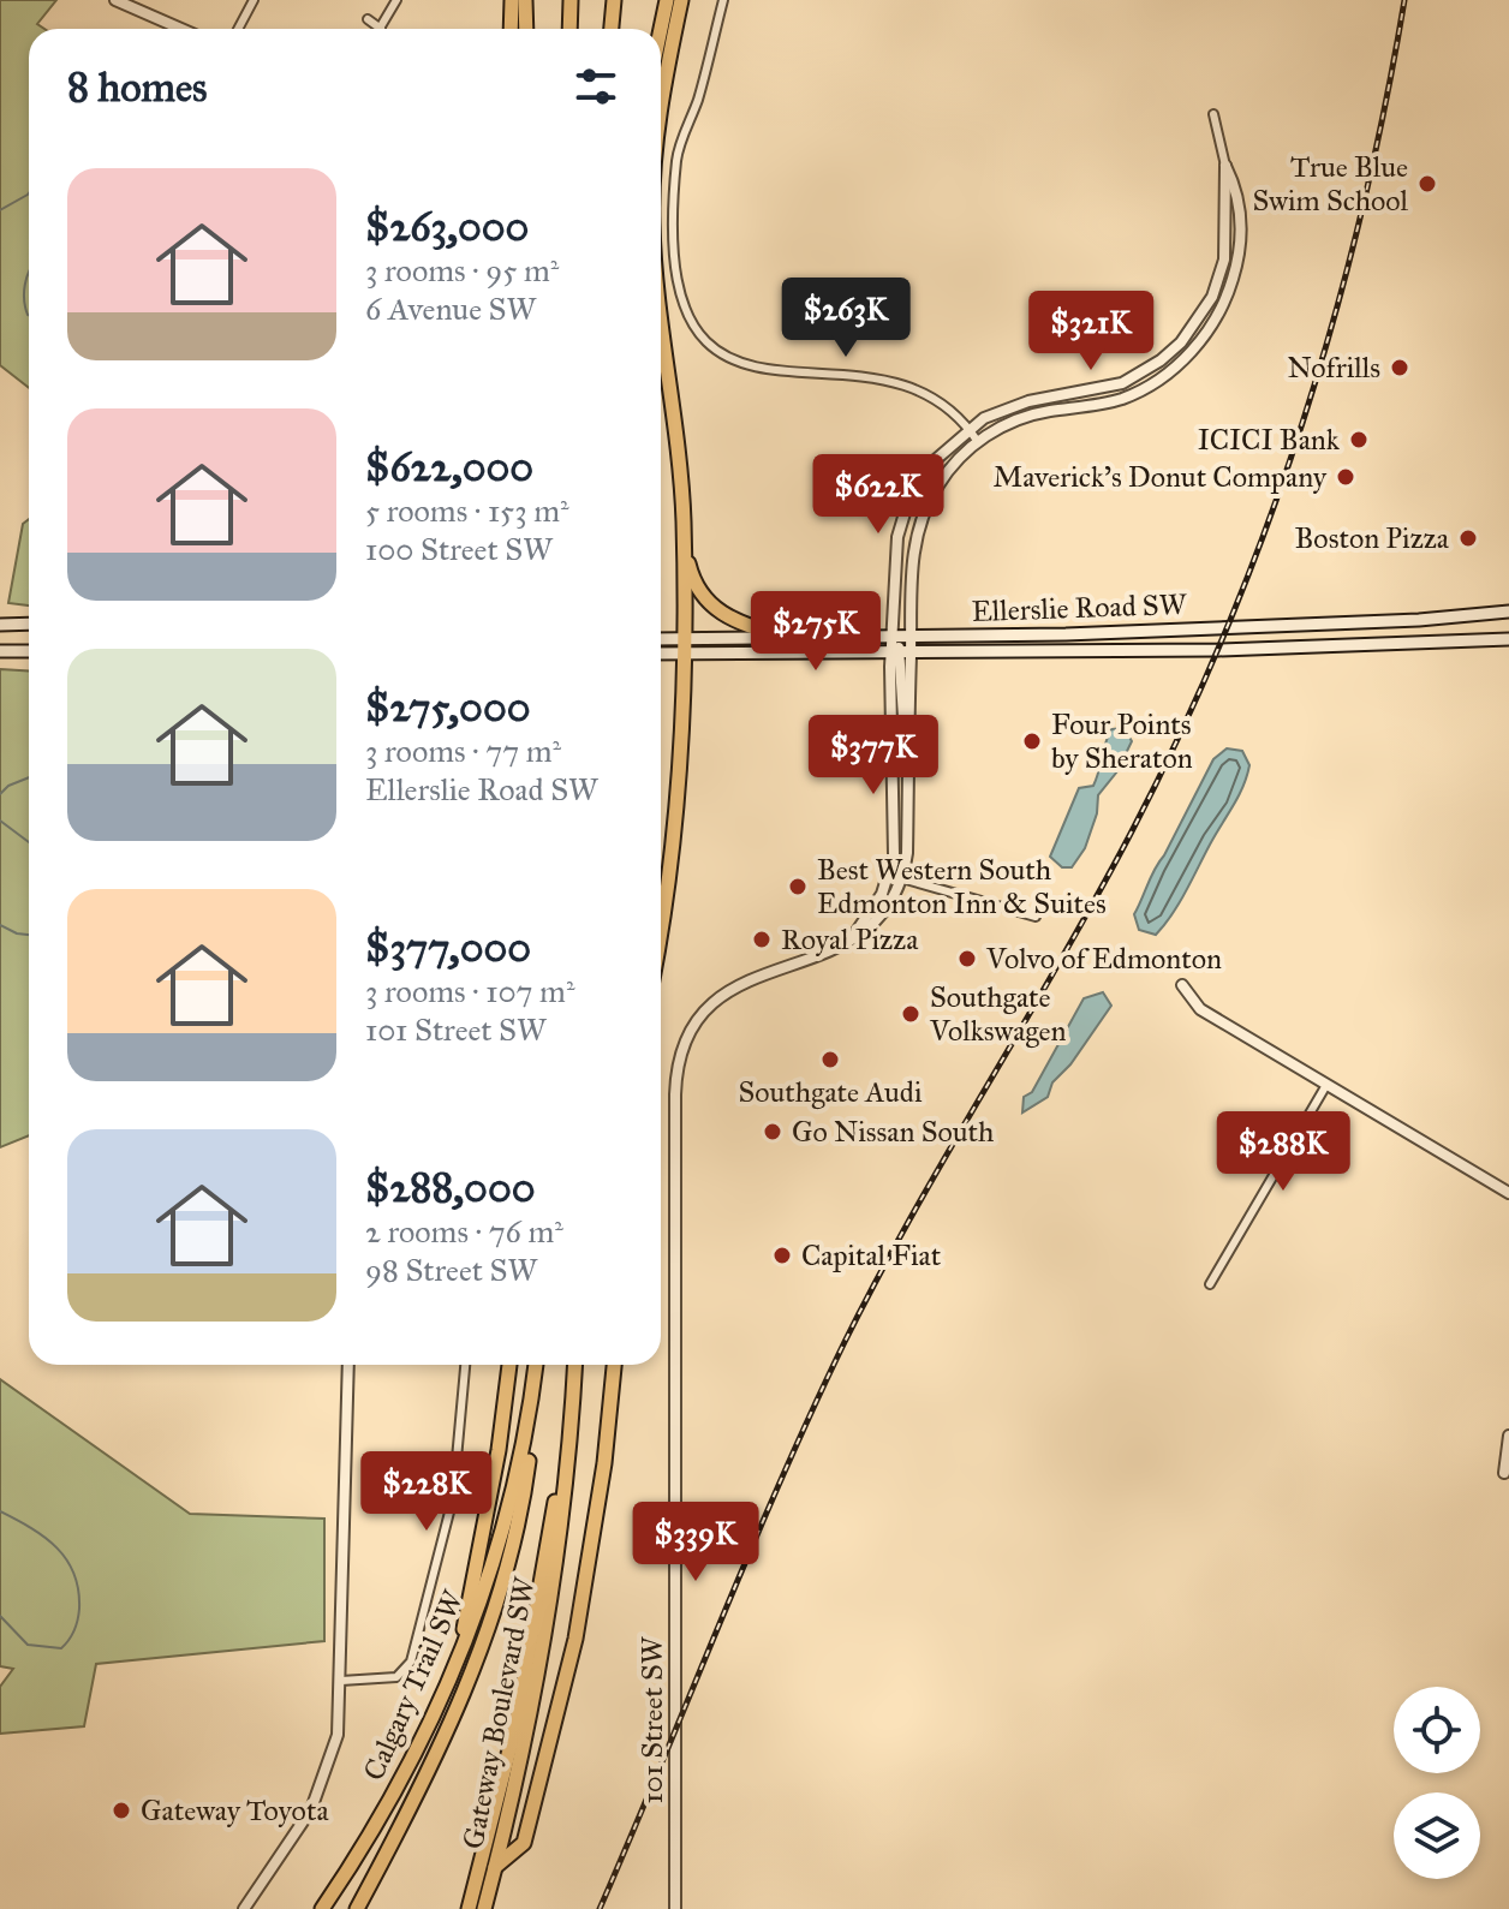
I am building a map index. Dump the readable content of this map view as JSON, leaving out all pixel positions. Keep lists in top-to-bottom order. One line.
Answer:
{"streets":{"highway":["Calgary Trail SW","Gateway Boulevard SW"],"main road":["Ellerslie Road SW"],"street":["101 Street SW"]},"crossings":[["Ellerslie Road SW","101 Street SW"]],"places":["True Blue Swim School","Nofrills","ICICI Bank","Maverick's Donut Company","Boston Pizza","Four Points by Sheraton","Best Western South Edmonton Inn & Suites","Royal Pizza","Volvo of Edmonton","Southgate Volkswagen","Southgate Audi","Go Nissan South","Capital Fiat","Gateway Toyota"],"page":{"heading":"8 homes","list":[{"name":"$263,000","note":"3 rooms · 95 m² · 6 Avenue SW"},{"name":"$622,000","note":"5 rooms · 153 m² · 100 Street SW"},{"name":"$275,000","note":"3 rooms · 77 m² · Ellerslie Road SW"},{"name":"$377,000","note":"3 rooms · 107 m² · 101 Street SW"},{"name":"$288,000","note":"2 rooms · 76 m² · 98 Street SW"}],"price":["$263K","$321K","$622K","$275K","$377K","$288K","$228K","$339K"]}}
